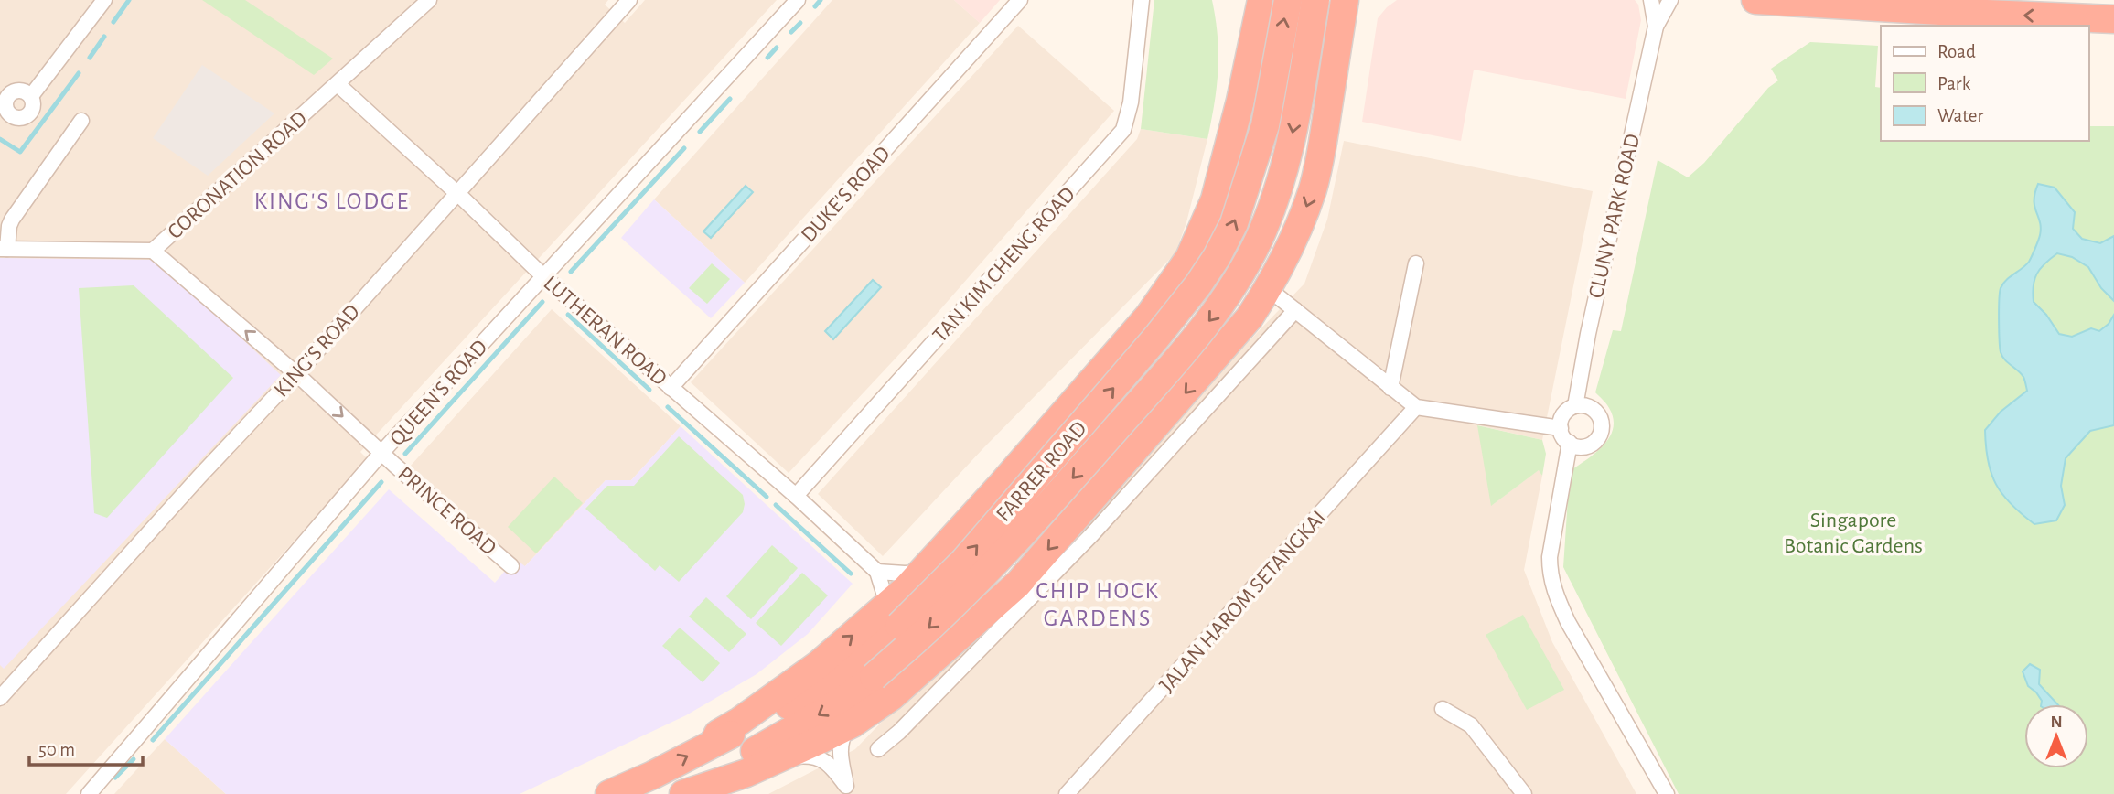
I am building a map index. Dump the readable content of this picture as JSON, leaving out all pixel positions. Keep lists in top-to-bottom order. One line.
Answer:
{"streets":{"highway":["FARRER ROAD"],"street":["CORONATION ROAD","DUKE'S ROAD","CLUNY PARK ROAD","TAN KIM CHENG ROAD","LUTHERAN ROAD","KING'S ROAD","QUEEN'S ROAD","PRINCE ROAD","JALAN HAROM SETANGKAI"]},"crossings":[["CORONATION ROAD","LUTHERAN ROAD"],["CORONATION ROAD","PRINCE ROAD"],["DUKE'S ROAD","LUTHERAN ROAD"],["TAN KIM CHENG ROAD","LUTHERAN ROAD"],["LUTHERAN ROAD","KING'S ROAD"],["LUTHERAN ROAD","QUEEN'S ROAD"],["KING'S ROAD","PRINCE ROAD"],["QUEEN'S ROAD","PRINCE ROAD"]],"districts":["KING'S LODGE","CHIP HOCK GARDENS"],"parks":["Singapore Botanic Gardens"],"legend":["Road","Park","Water"],"scale_bar":"50 m","north":"top"}
